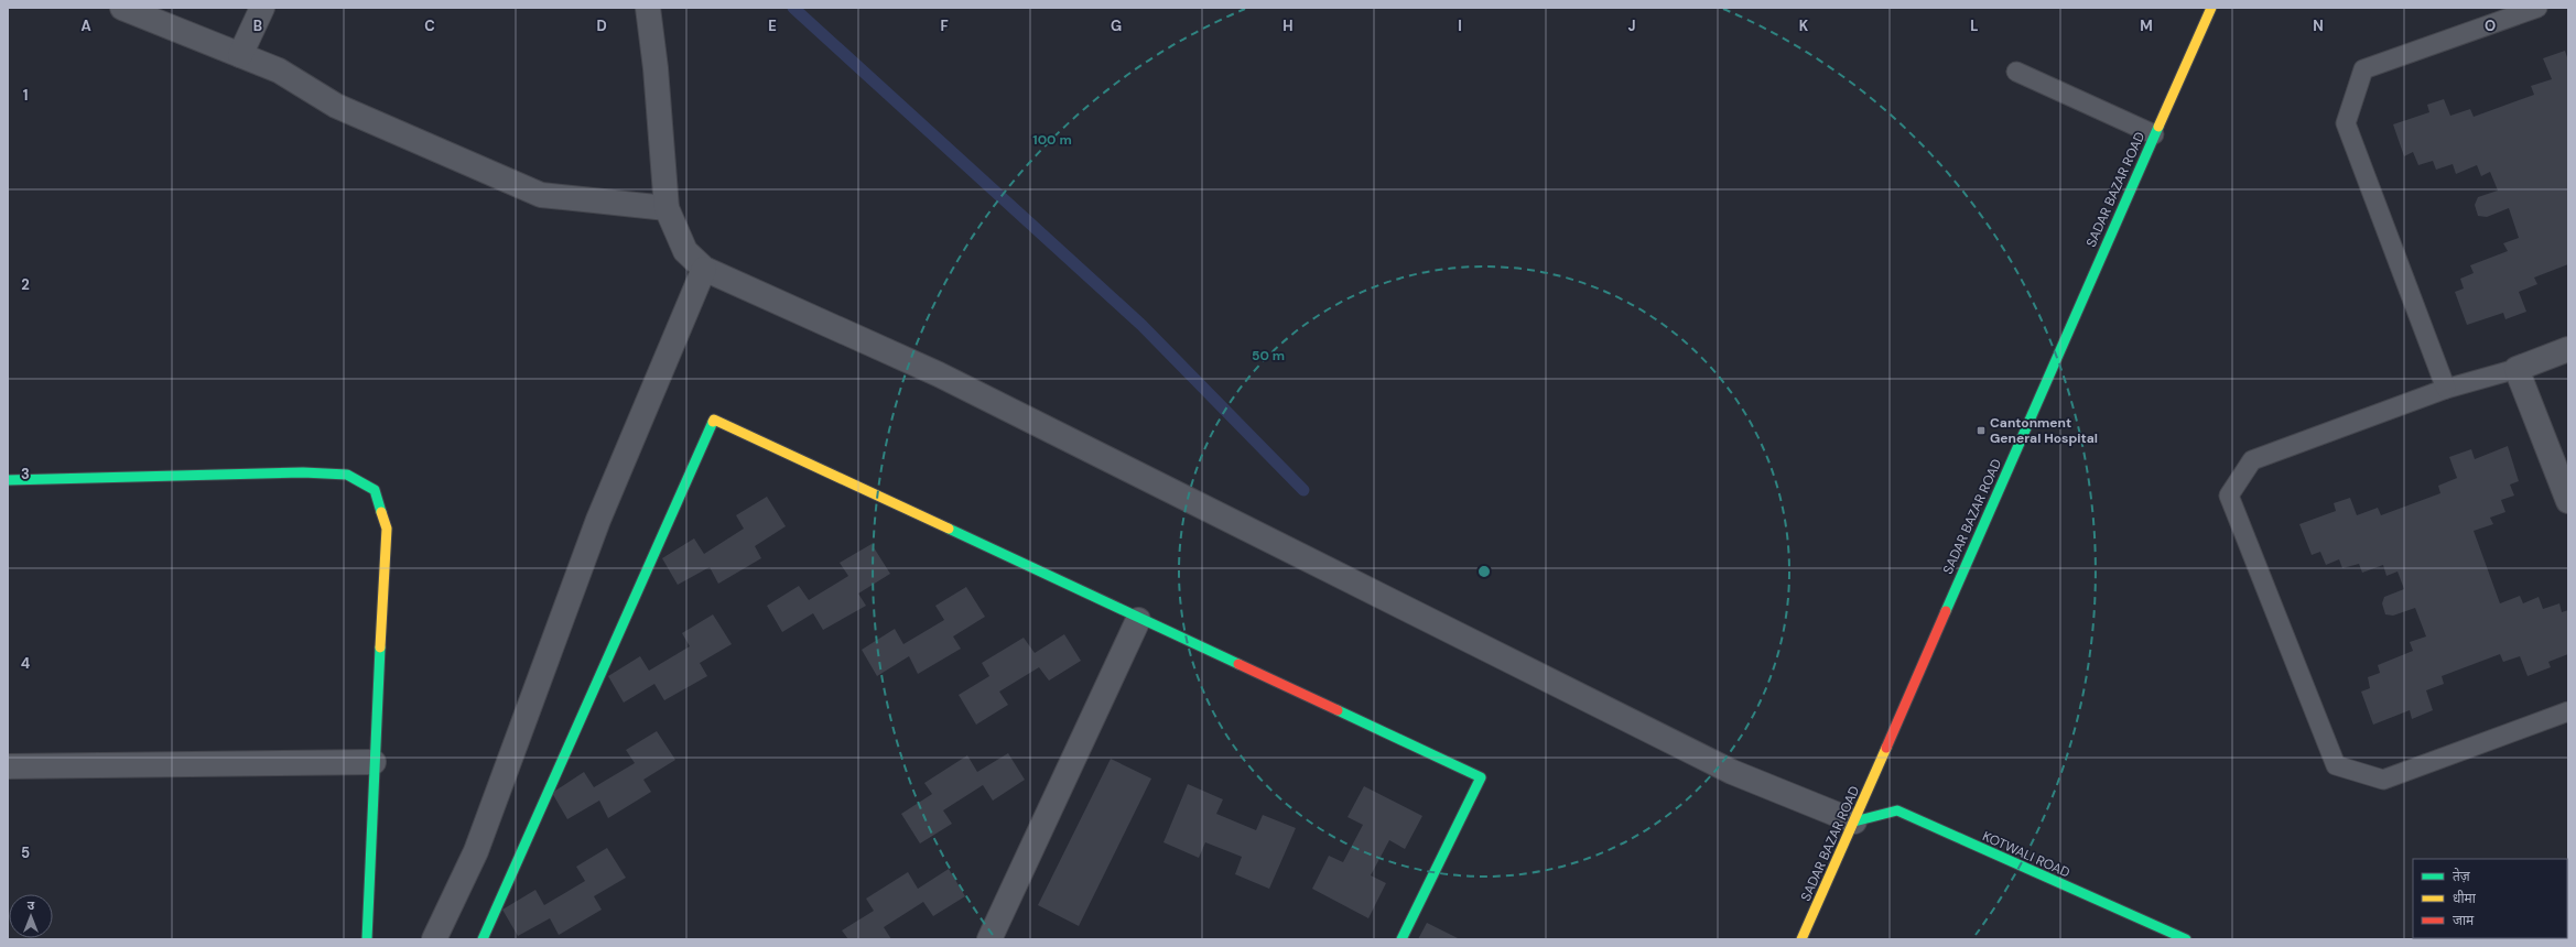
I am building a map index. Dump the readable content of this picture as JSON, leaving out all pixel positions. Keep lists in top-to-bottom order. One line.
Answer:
{"streets":{"street":["SADAR BAZAR ROAD","KOTWALI ROAD"]},"crossings":[["SADAR BAZAR ROAD","KOTWALI ROAD"]],"places":{"transit":["Cantonment General Hospital"]},"legend":["तेज़","धीमा","जाम"],"north":"top","grid":{"columns":["A","B","C","D","E","F","G","H","I","J","K","L","M","N","O"],"rows":["1","2","3","4","5"]},"rings":["100 m","50 m"]}
